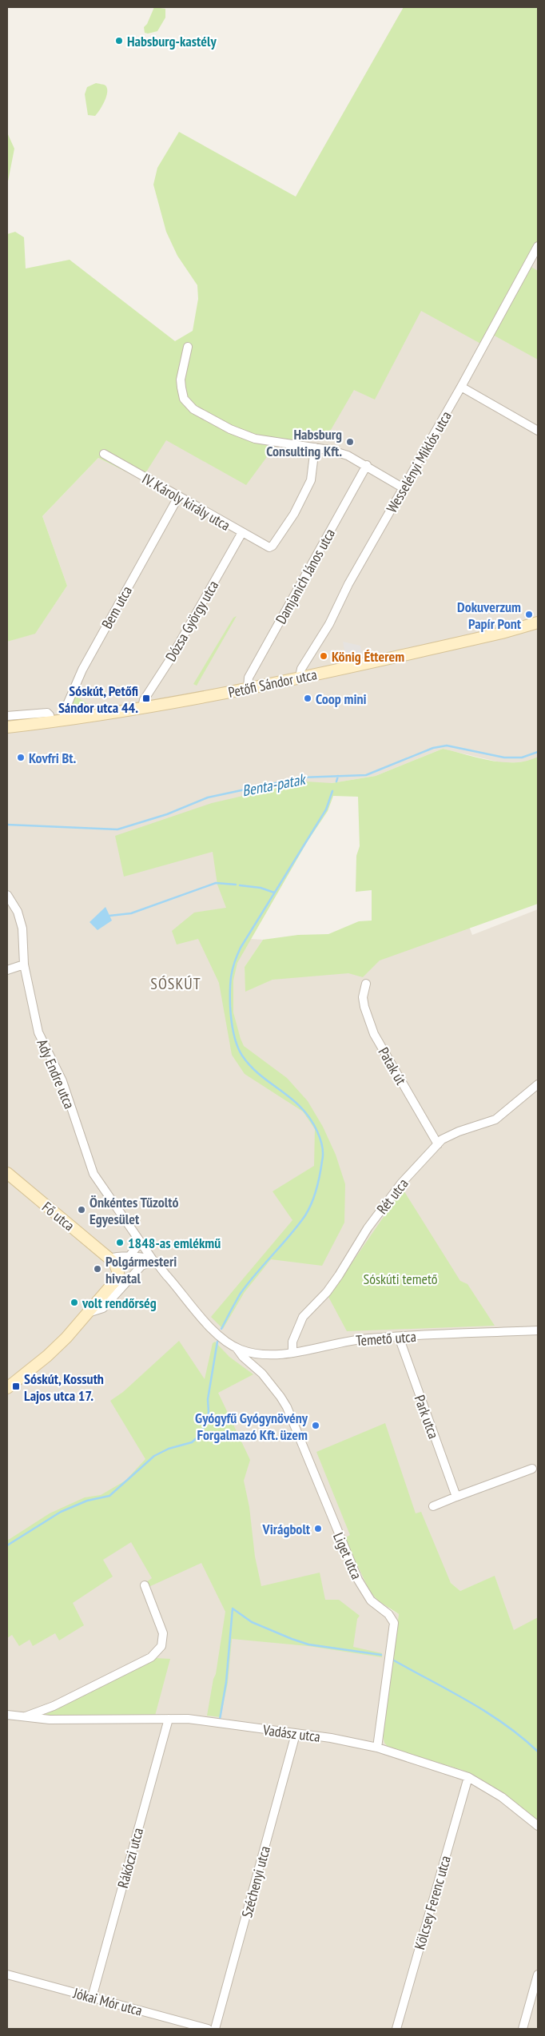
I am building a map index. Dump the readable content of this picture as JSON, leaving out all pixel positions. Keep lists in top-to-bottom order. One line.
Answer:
{"streets":{"main road":["Petőfi Sándor utca","Fő utca"],"street":["Wesselényi Miklós utca","IV. Károly király utca","Damjanich János utca","Bem utca","Dózsa György utca","Patak út","Ady Endre utca","Rét utca","Temető utca","Park utca","Liget utca","Vadász utca","Rákóczi utca","Széchenyi utca","Kölcsey Ferenc utca","Jókai Mór utca"]},"crossings":[["Wesselényi Miklós utca","Petőfi Sándor utca"],["IV. Károly király utca","Bem utca"],["IV. Károly király utca","Dózsa György utca"],["Damjanich János utca","Petőfi Sándor utca"],["Bem utca","Petőfi Sándor utca"],["Dózsa György utca","Petőfi Sándor utca"],["Patak út","Rét utca"],["Ady Endre utca","Temető utca"],["Ady Endre utca","Liget utca"],["Rét utca","Temető utca"],["Temető utca","Park utca"],["Temető utca","Liget utca"],["Liget utca","Vadász utca"],["Vadász utca","Rákóczi utca"],["Vadász utca","Széchenyi utca"],["Vadász utca","Kölcsey Ferenc utca"],["Rákóczi utca","Jókai Mór utca"]],"districts":["SÓSKÚT"],"water":["Benta-patak"],"parks":["Sóskúti temető"],"places":{"other":["Habsburg-kastély","Habsburg Consulting Kft.","Dokuverzum Papír Pont","König Étterem","Coop mini","Kovfri Bt.","Önkéntes Tűzoltó Egyesület","1848-as emlékmű","Polgármesteri hivatal","volt rendőrség","Gyógyfű Gyógynövény Forgalmazó Kft. üzem","Virágbolt"],"transit":["Sóskút, Petőfi Sándor utca 44.","Sóskút, Kossuth Lajos utca 17."]}}
